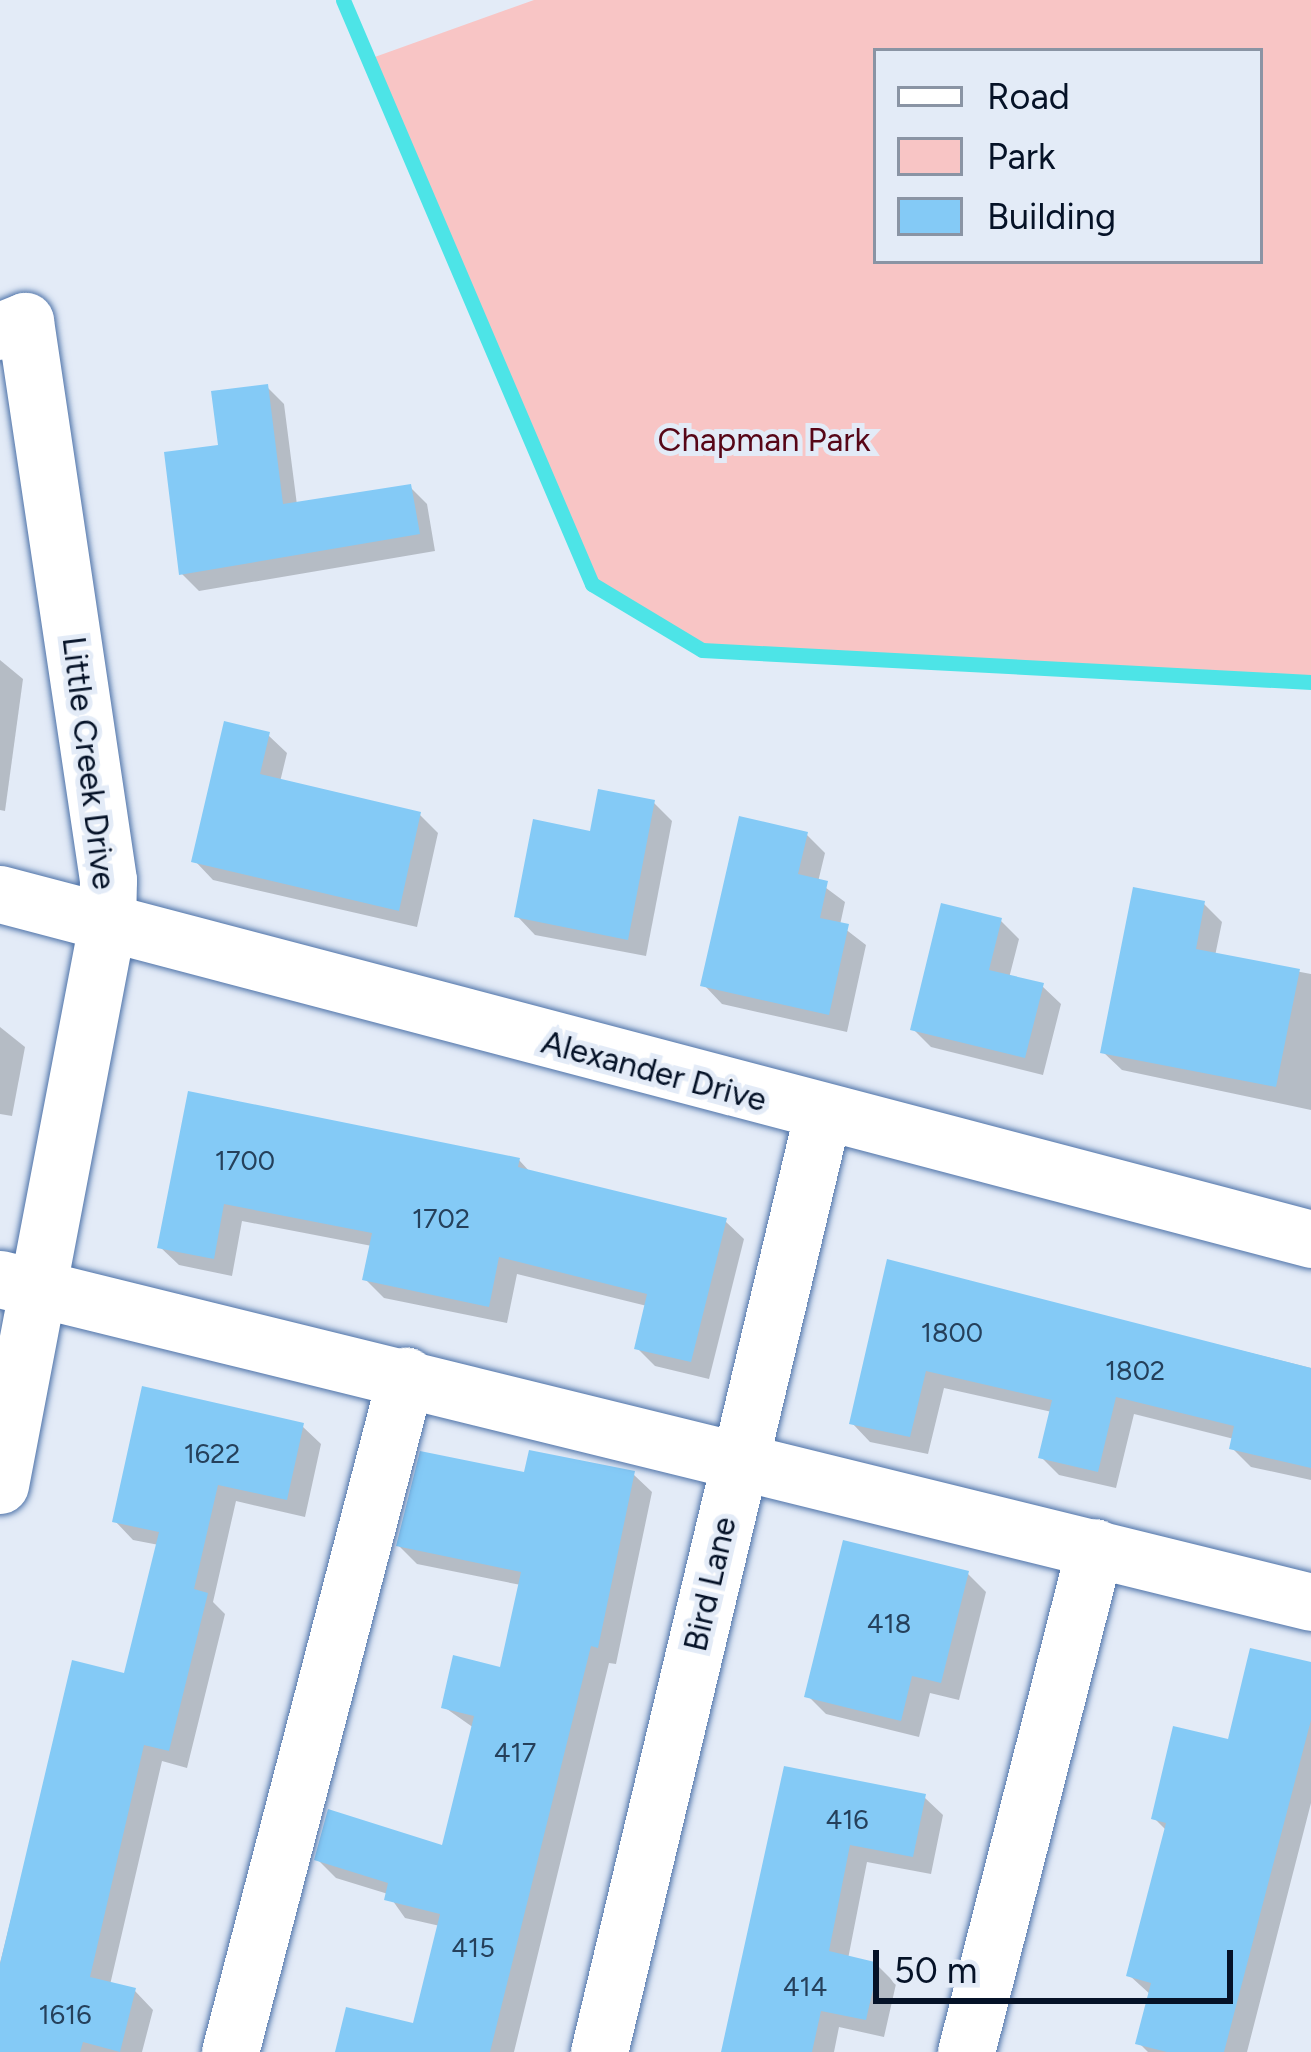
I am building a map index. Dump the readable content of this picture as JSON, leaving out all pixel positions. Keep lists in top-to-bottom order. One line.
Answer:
{"streets":{"street":["Little Creek Drive","Alexander Drive","Bird Lane"]},"crossings":[["Little Creek Drive","Alexander Drive"],["Alexander Drive","Bird Lane"]],"parks":["Chapman Park"],"house_numbers":["1700","1702","1800","1802","1622","418","417","416","415","414","1616"],"legend":["Road","Park","Building"],"scale_bar":"50 m"}
